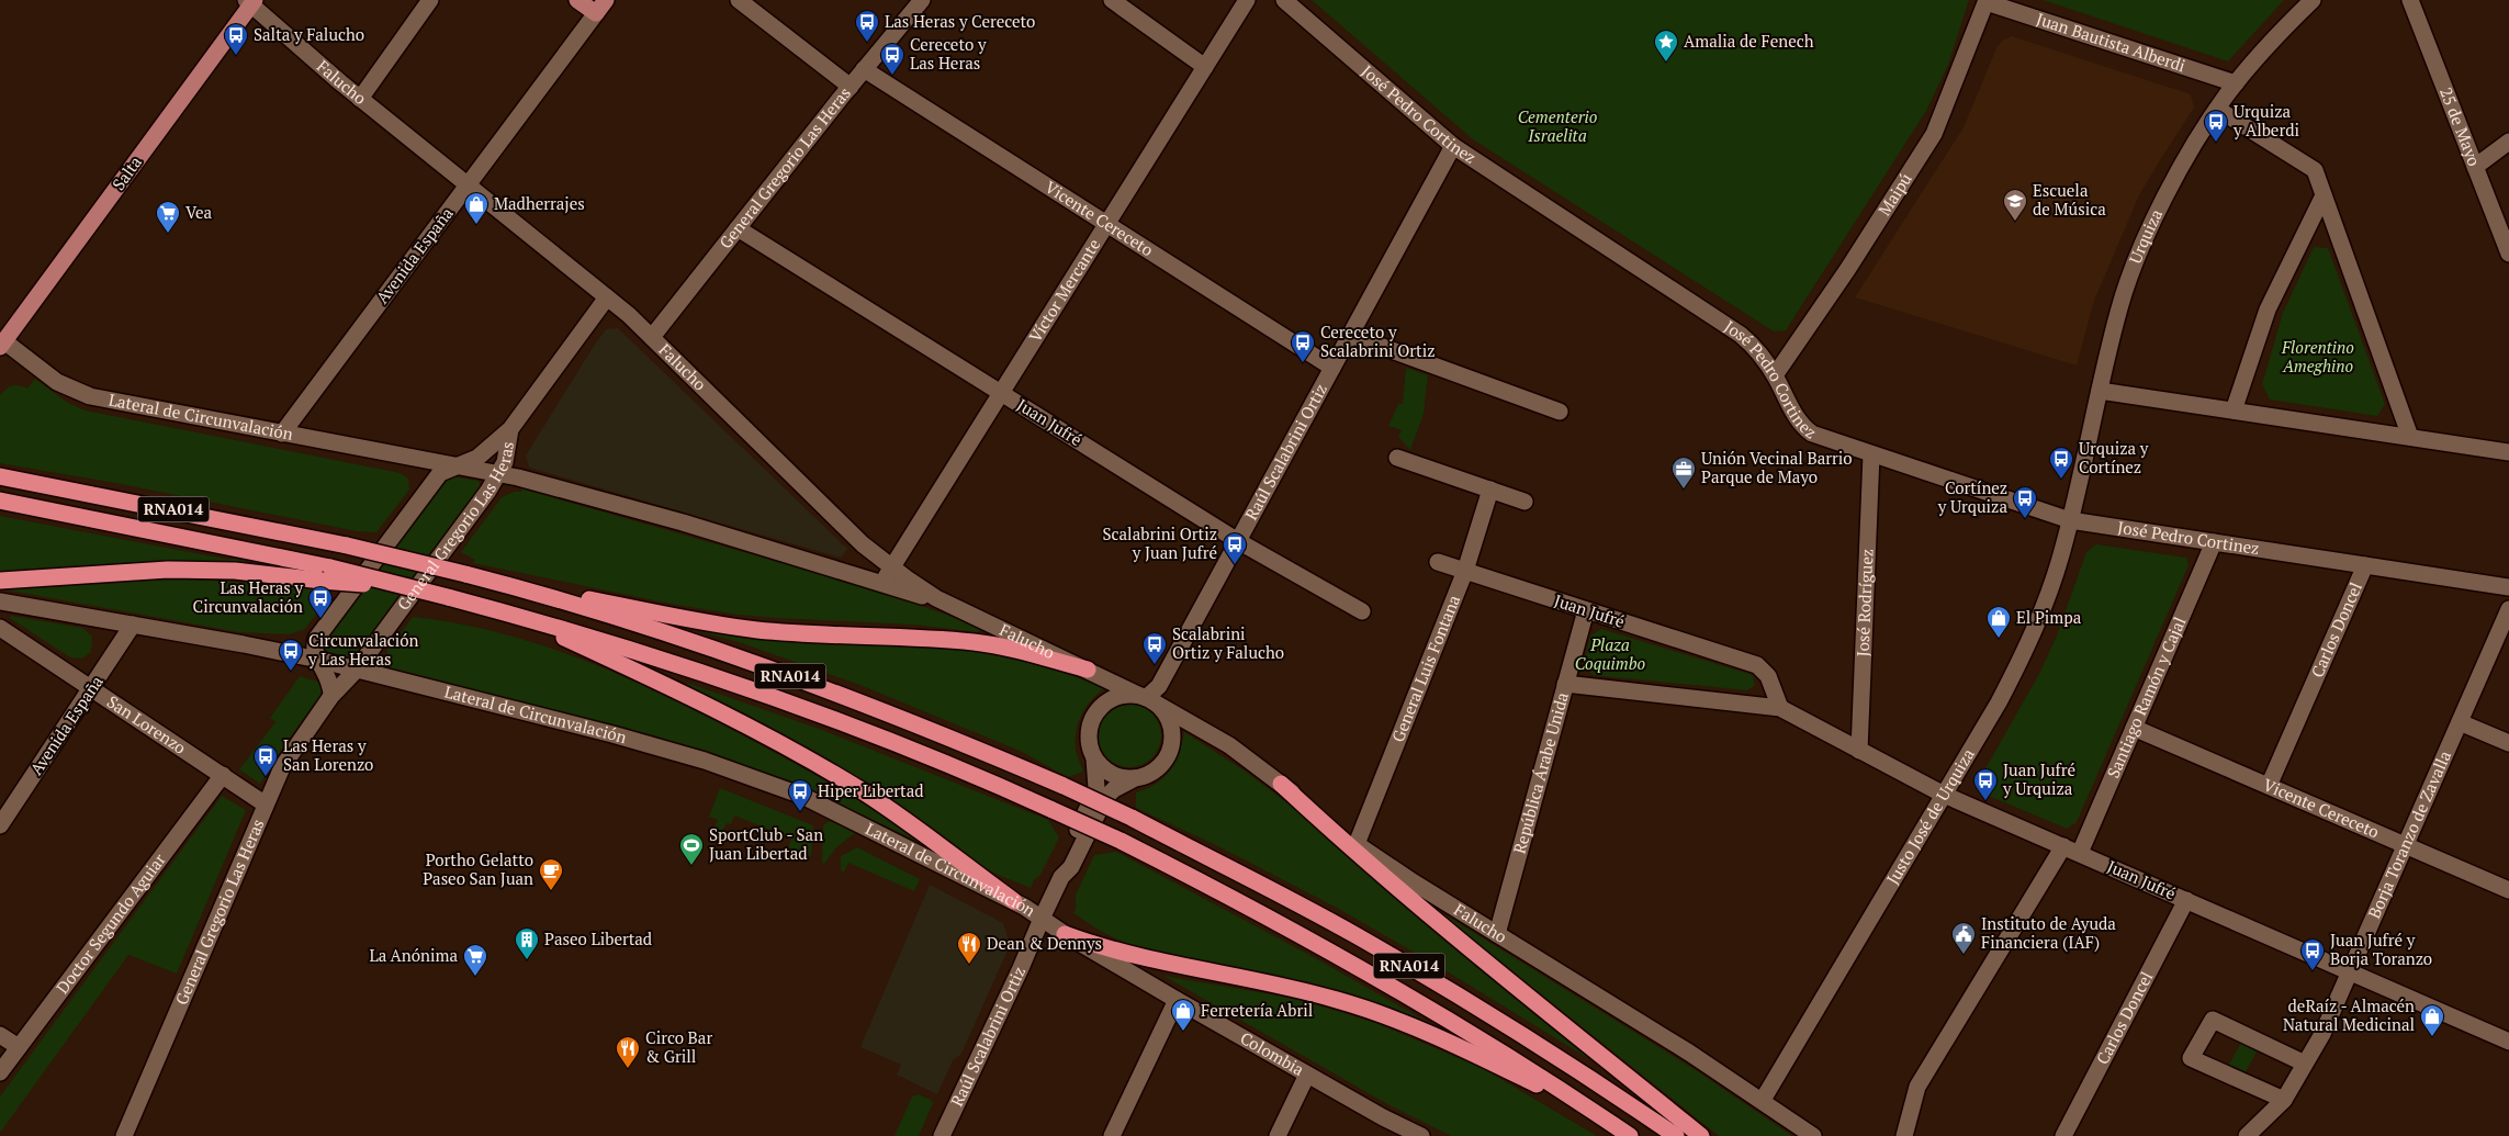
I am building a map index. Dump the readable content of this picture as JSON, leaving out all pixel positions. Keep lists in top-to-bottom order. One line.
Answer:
{"streets":{"highway":["RNA014"],"main road":["Salta"],"street":["Juan Bautista Alberdi","Falucho","José Pedro Cortinez","25 de Mayo","General Gregorio Las Heras","Maipú","Vicente Cereceto","Urquiza","Avenida España","Víctor Mercante","Lateral de Circunvalación","Juan Jufré","Raúl Scalabrini Ortiz","José Rodríguez","Carlos Doncel","General Luis Fontana","Santiago Ramón y Cajal","San Lorenzo","República Árabe Unida","Justo José de Urquiza","Borja Toranzo de Zavalla","Doctor Segundo Aguiar","Colombia"]},"crossings":[["Juan Bautista Alberdi","Maipú"],["Juan Bautista Alberdi","Urquiza"],["Falucho","General Gregorio Las Heras"],["Falucho","Salta"],["Falucho","Avenida España"],["Falucho","Víctor Mercante"],["Falucho","Lateral de Circunvalación"],["Falucho","Raúl Scalabrini Ortiz"],["Falucho","General Luis Fontana"],["Falucho","República Árabe Unida"],["Falucho","Justo José de Urquiza"],["José Pedro Cortinez","Maipú"],["José Pedro Cortinez","Urquiza"],["José Pedro Cortinez","Raúl Scalabrini Ortiz"],["José Pedro Cortinez","José Rodríguez"],["José Pedro Cortinez","Carlos Doncel"],["José Pedro Cortinez","Santiago Ramón y Cajal"],["José Pedro Cortinez","Justo José de Urquiza"],["General Gregorio Las Heras","Vicente Cereceto"],["General Gregorio Las Heras","Lateral de Circunvalación"],["General Gregorio Las Heras","Juan Jufré"],["General Gregorio Las Heras","San Lorenzo"],["Salta","Lateral de Circunvalación"],["Vicente Cereceto","Víctor Mercante"],["Vicente Cereceto","Raúl Scalabrini Ortiz"],["Vicente Cereceto","Carlos Doncel"],["Vicente Cereceto","Santiago Ramón y Cajal"],["Vicente Cereceto","Borja Toranzo de Zavalla"],["Urquiza","Justo José de Urquiza"],["Avenida España","Lateral de Circunvalación"],["Avenida España","San Lorenzo"],["Víctor Mercante","Lateral de Circunvalación"],["Víctor Mercante","Juan Jufré"],["Lateral de Circunvalación","Raúl Scalabrini Ortiz"],["Lateral de Circunvalación","Colombia"],["Juan Jufré","Raúl Scalabrini Ortiz"],["Juan Jufré","José Rodríguez"],["Juan Jufré","Carlos Doncel"],["Juan Jufré","General Luis Fontana"],["Juan Jufré","Santiago Ramón y Cajal"],["Juan Jufré","República Árabe Unida"],["Juan Jufré","Justo José de Urquiza"],["Juan Jufré","Borja Toranzo de Zavalla"],["Raúl Scalabrini Ortiz","Colombia"],["San Lorenzo","Doctor Segundo Aguiar"]],"parks":["Cementerio Israelita","Florentino Ameghino","Plaza Coquimbo"],"places":{"bus stop":["Las Heras y Cereceto","Salta y Falucho","Cereceto y Las Heras","Urquiza y Alberdi","Cereceto y Scalabrini Ortiz","Urquiza y Cortínez","Cortínez y Urquiza","Scalabrini Ortiz y Juan Jufré","Las Heras y Circunvalación","Scalabrini Ortiz y Falucho","Circunvalación y Las Heras","Las Heras y San Lorenzo","Juan Jufré y Urquiza","Hiper Libertad","Juan Jufré y Borja Toranzo"],"place":["Amalia de Fenech"],"school or university":["Escuela de Música"],"shop":["Madherrajes","El Pimpa","Ferretería Abril","deRaíz - Almacén Natural Medicinal"],"supermarket":["Vea","La Anónima"],"office":["Unión Vecinal Barrio Parque de Mayo"],"sports":["SportClub - San Juan Libertad"],"cafe":["Portho Gelatto Paseo San Juan"],"public building":["Instituto de Ayuda Financiera (IAF)"],"building":["Paseo Libertad"],"restaurant":["Dean & Dennys","Circo Bar & Grill"]}}
